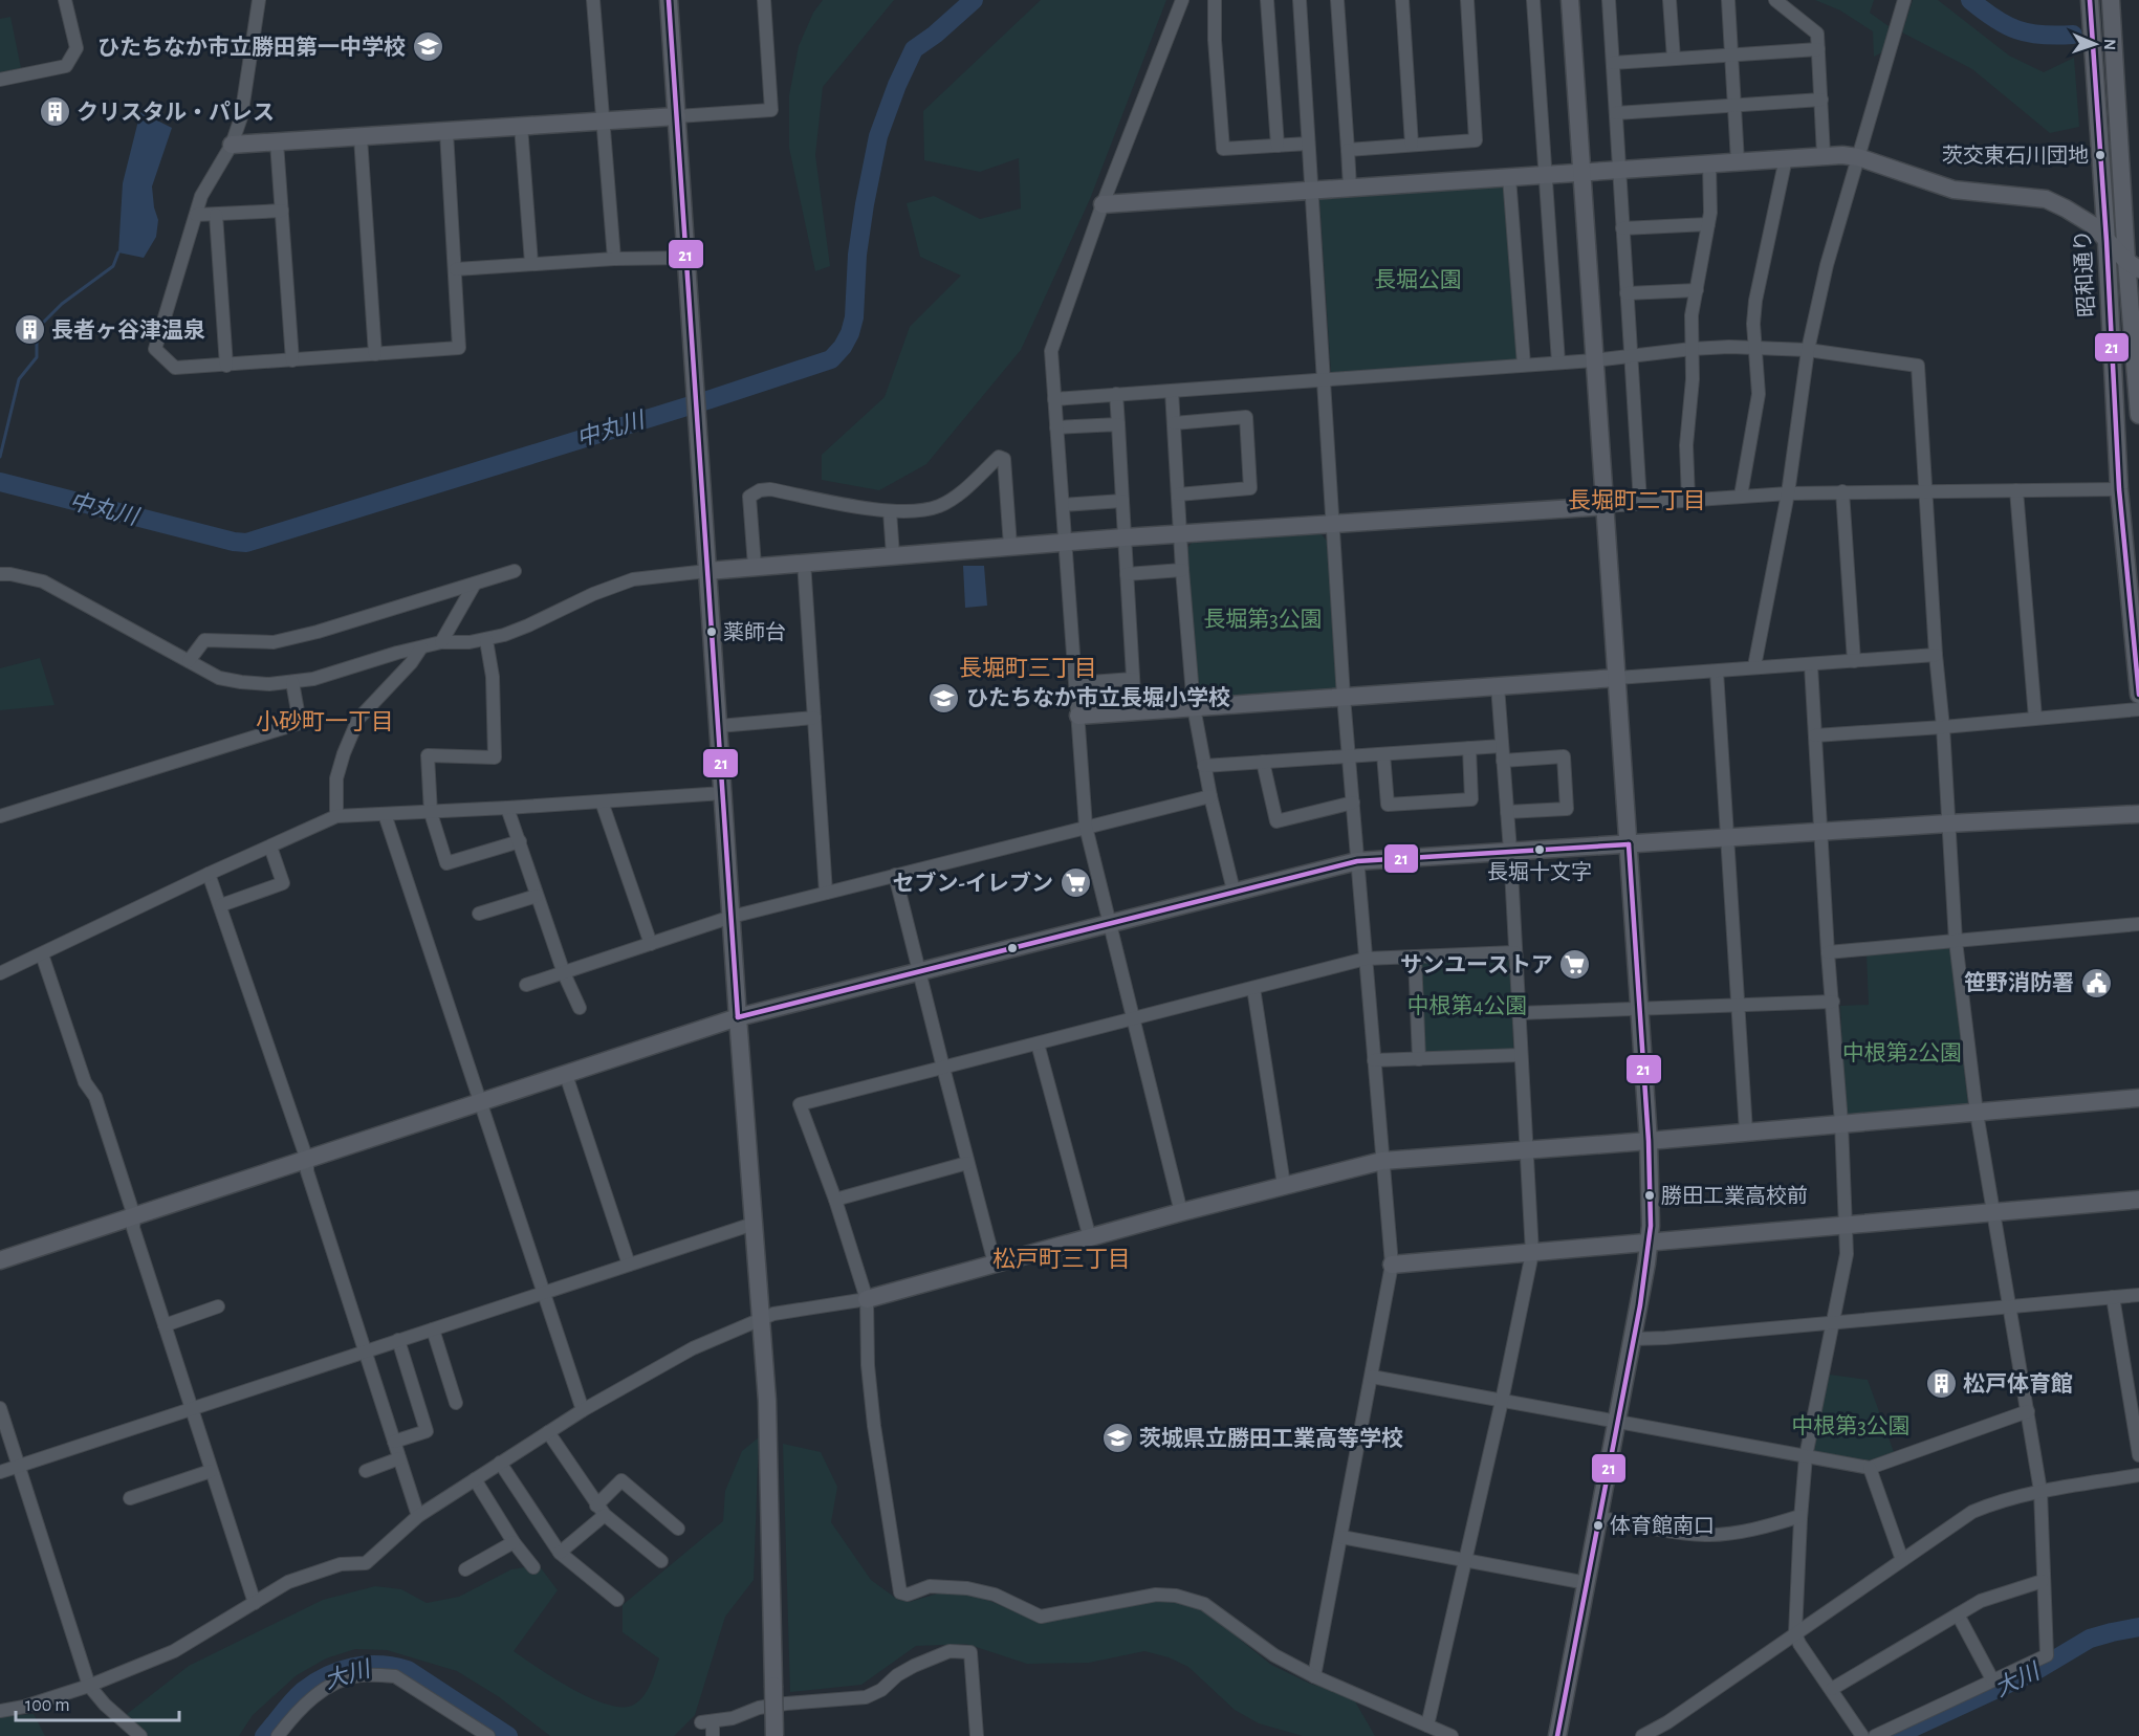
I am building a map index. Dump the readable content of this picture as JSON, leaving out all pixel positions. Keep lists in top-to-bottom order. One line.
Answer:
{"streets":{"street":["昭和通り"]},"districts":["長堀町二丁目","長堀町三丁目","小砂町一丁目","松戸町三丁目"],"water":["中丸川","大川"],"parks":["長堀公園","長堀第3公園","中根第4公園","中根第2公園","中根第3公園"],"places":{"school or university":["ひたちなか市立勝田第一中学校","ひたちなか市立長堀小学校","茨城県立勝田工業高等学校"],"building":["クリスタル・パレス","長者ヶ谷津温泉","松戸体育館"],"other":["茨交東石川団地","薬師台","長堀十文字","勝田工業高校前","体育館南口"],"supermarket":["セブン-イレブン","サンユーストア"],"public building":["笹野消防署"]},"lines":["transit line 21"],"scale_bar":"100 m","north":"right"}
